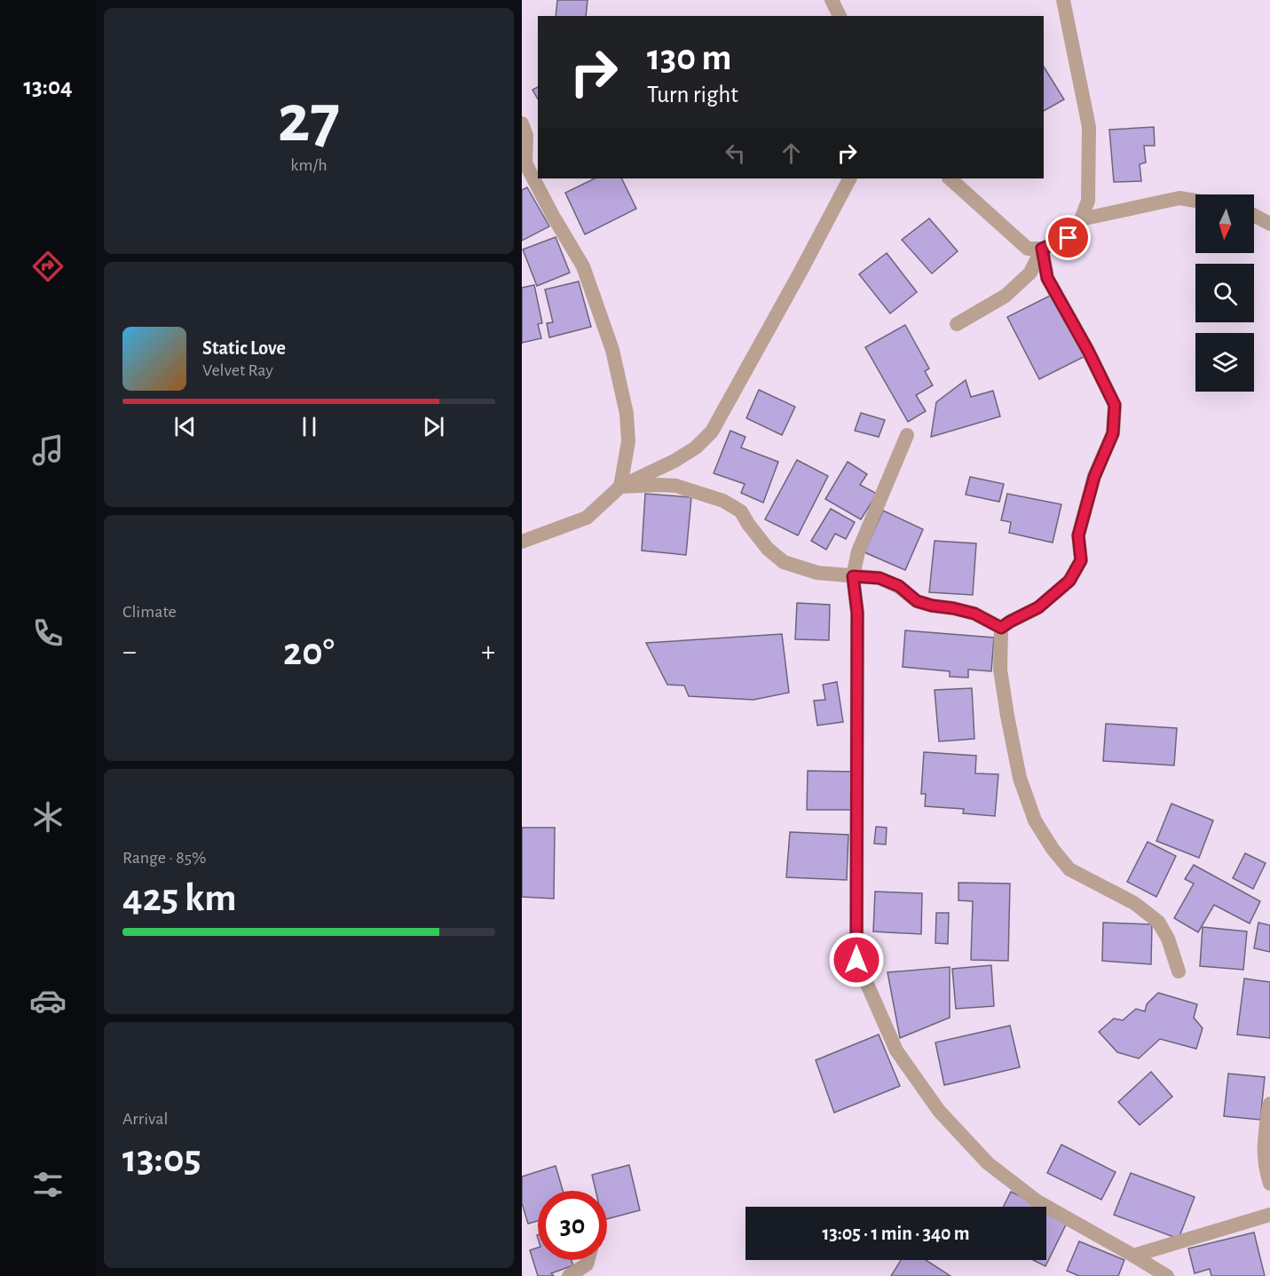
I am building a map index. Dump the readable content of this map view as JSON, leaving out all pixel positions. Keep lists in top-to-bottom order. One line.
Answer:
{"north":"bottom","page":{"tabs":"13:04","tile":[["27","km/h"],"Climate",["Range · 85%","425 km"],["Arrival","13:05"]],"turn":["130 m","Turn right"],"song":["Static Love","Velvet Ray"],"heat":["−","20°","+"],"limit":"30","trip":"13:05 · 1 min · 340 m"}}
